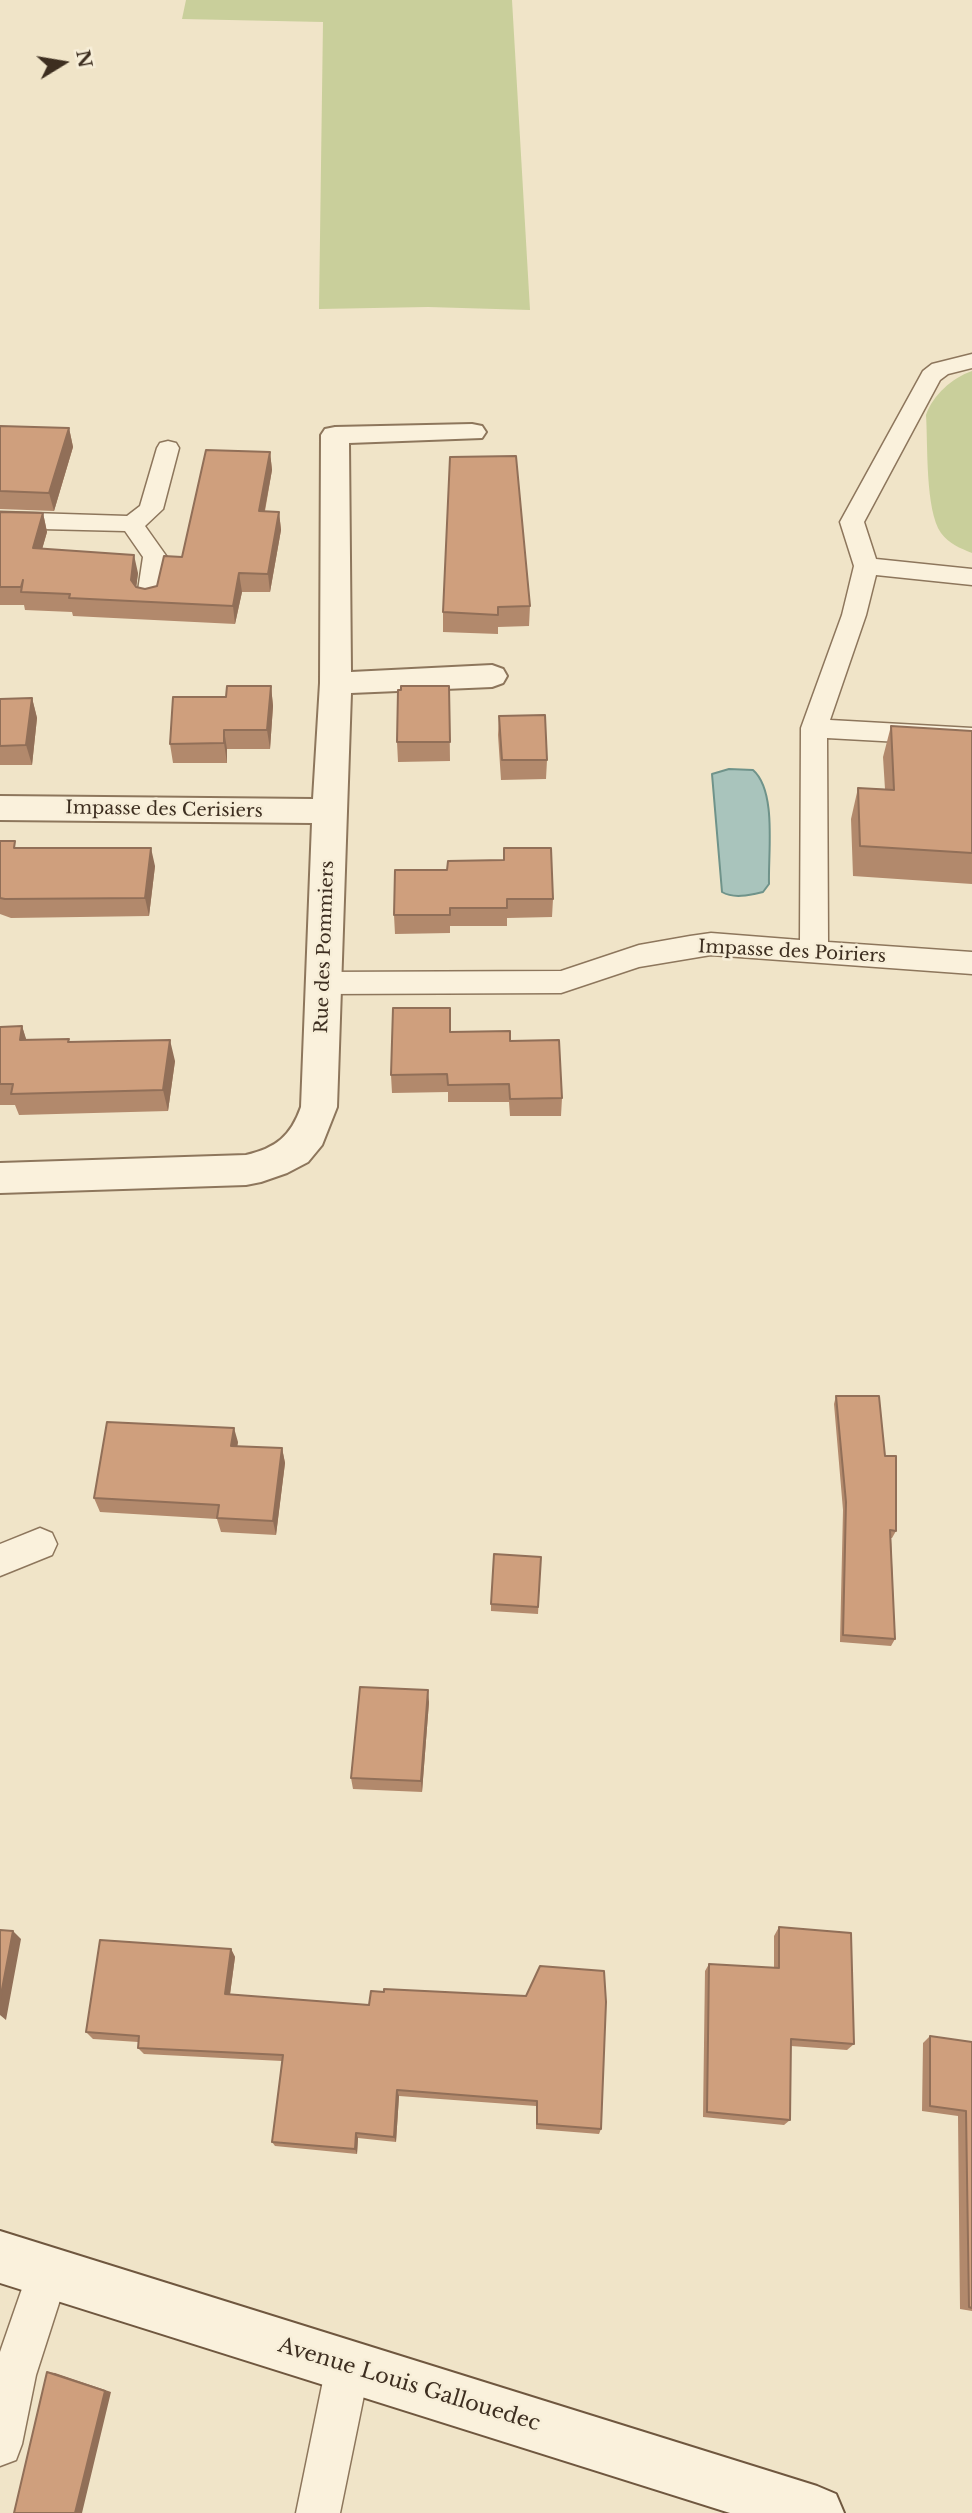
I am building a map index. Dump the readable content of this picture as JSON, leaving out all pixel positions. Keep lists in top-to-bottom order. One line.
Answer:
{"streets":{"street":["Impasse des Cerisiers","Rue des Pommiers","Avenue Louis Gallouedec"],"lane":["Impasse des Poiriers"]},"crossings":[["Impasse des Cerisiers","Rue des Pommiers"],["Rue des Pommiers","Impasse des Poiriers"]],"north":"right"}
